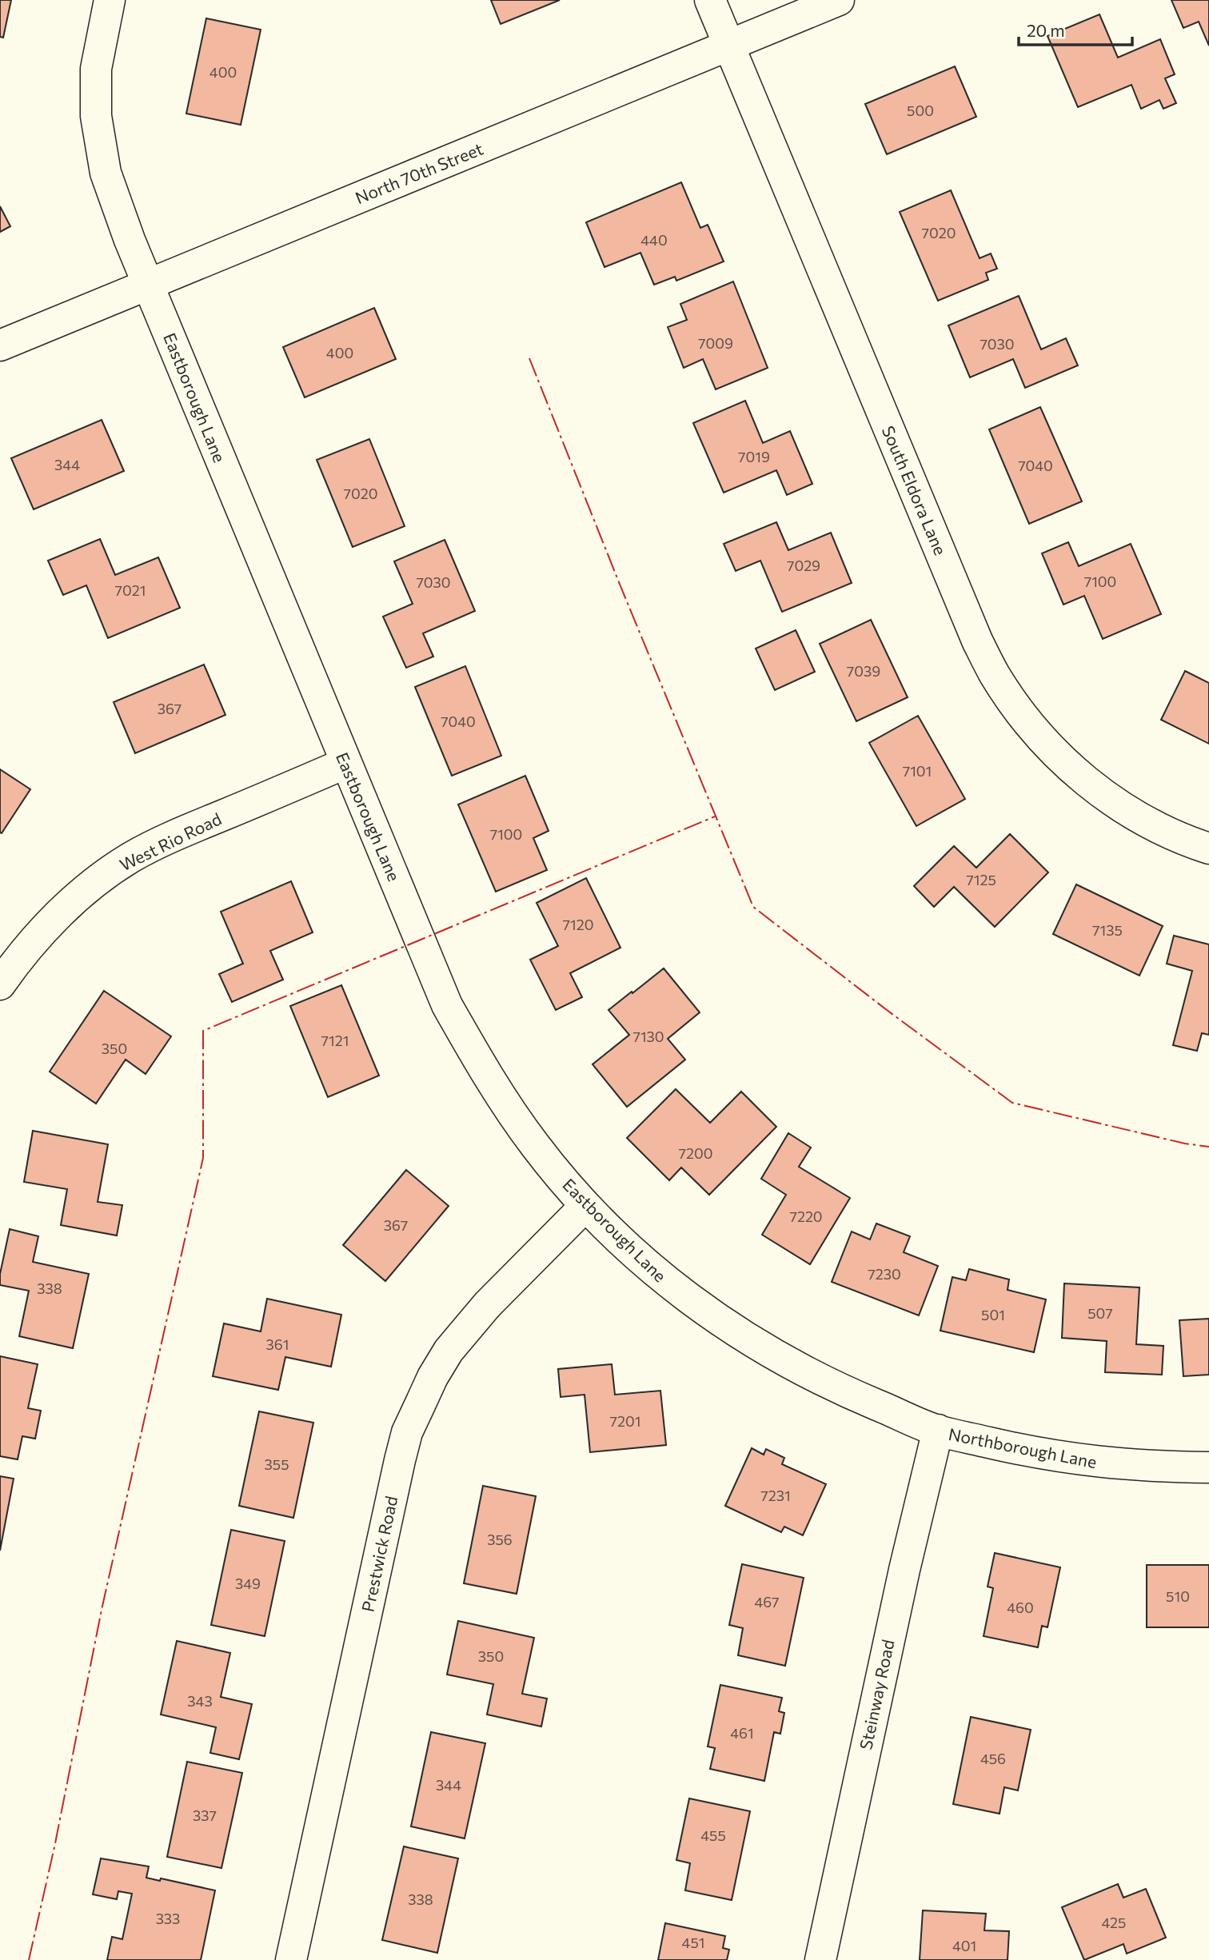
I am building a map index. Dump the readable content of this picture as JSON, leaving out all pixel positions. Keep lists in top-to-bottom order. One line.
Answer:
{"streets":{"street":["North 70th Street","Eastborough Lane","South Eldora Lane","West Rio Road","Northborough Lane","Prestwick Road","Steinway Road"]},"crossings":[["North 70th Street","Eastborough Lane"],["North 70th Street","South Eldora Lane"],["Eastborough Lane","West Rio Road"],["Eastborough Lane","Northborough Lane"],["Eastborough Lane","Prestwick Road"],["Eastborough Lane","Steinway Road"],["Northborough Lane","Steinway Road"]],"house_numbers":["400","500","7020","440","7009","7030","400","7019","344","7040","7020","7029","7100","7030","7021","7039","367","7040","7101","7100","7125","7120","7135","7130","7121","350","7200","7220","367","7230","338","507","501","361","7201","355","7231","356","349","510","467","460","350","343","461","456","344","337","455","338","333","425","451","401"],"scale_bar":"20 m"}
